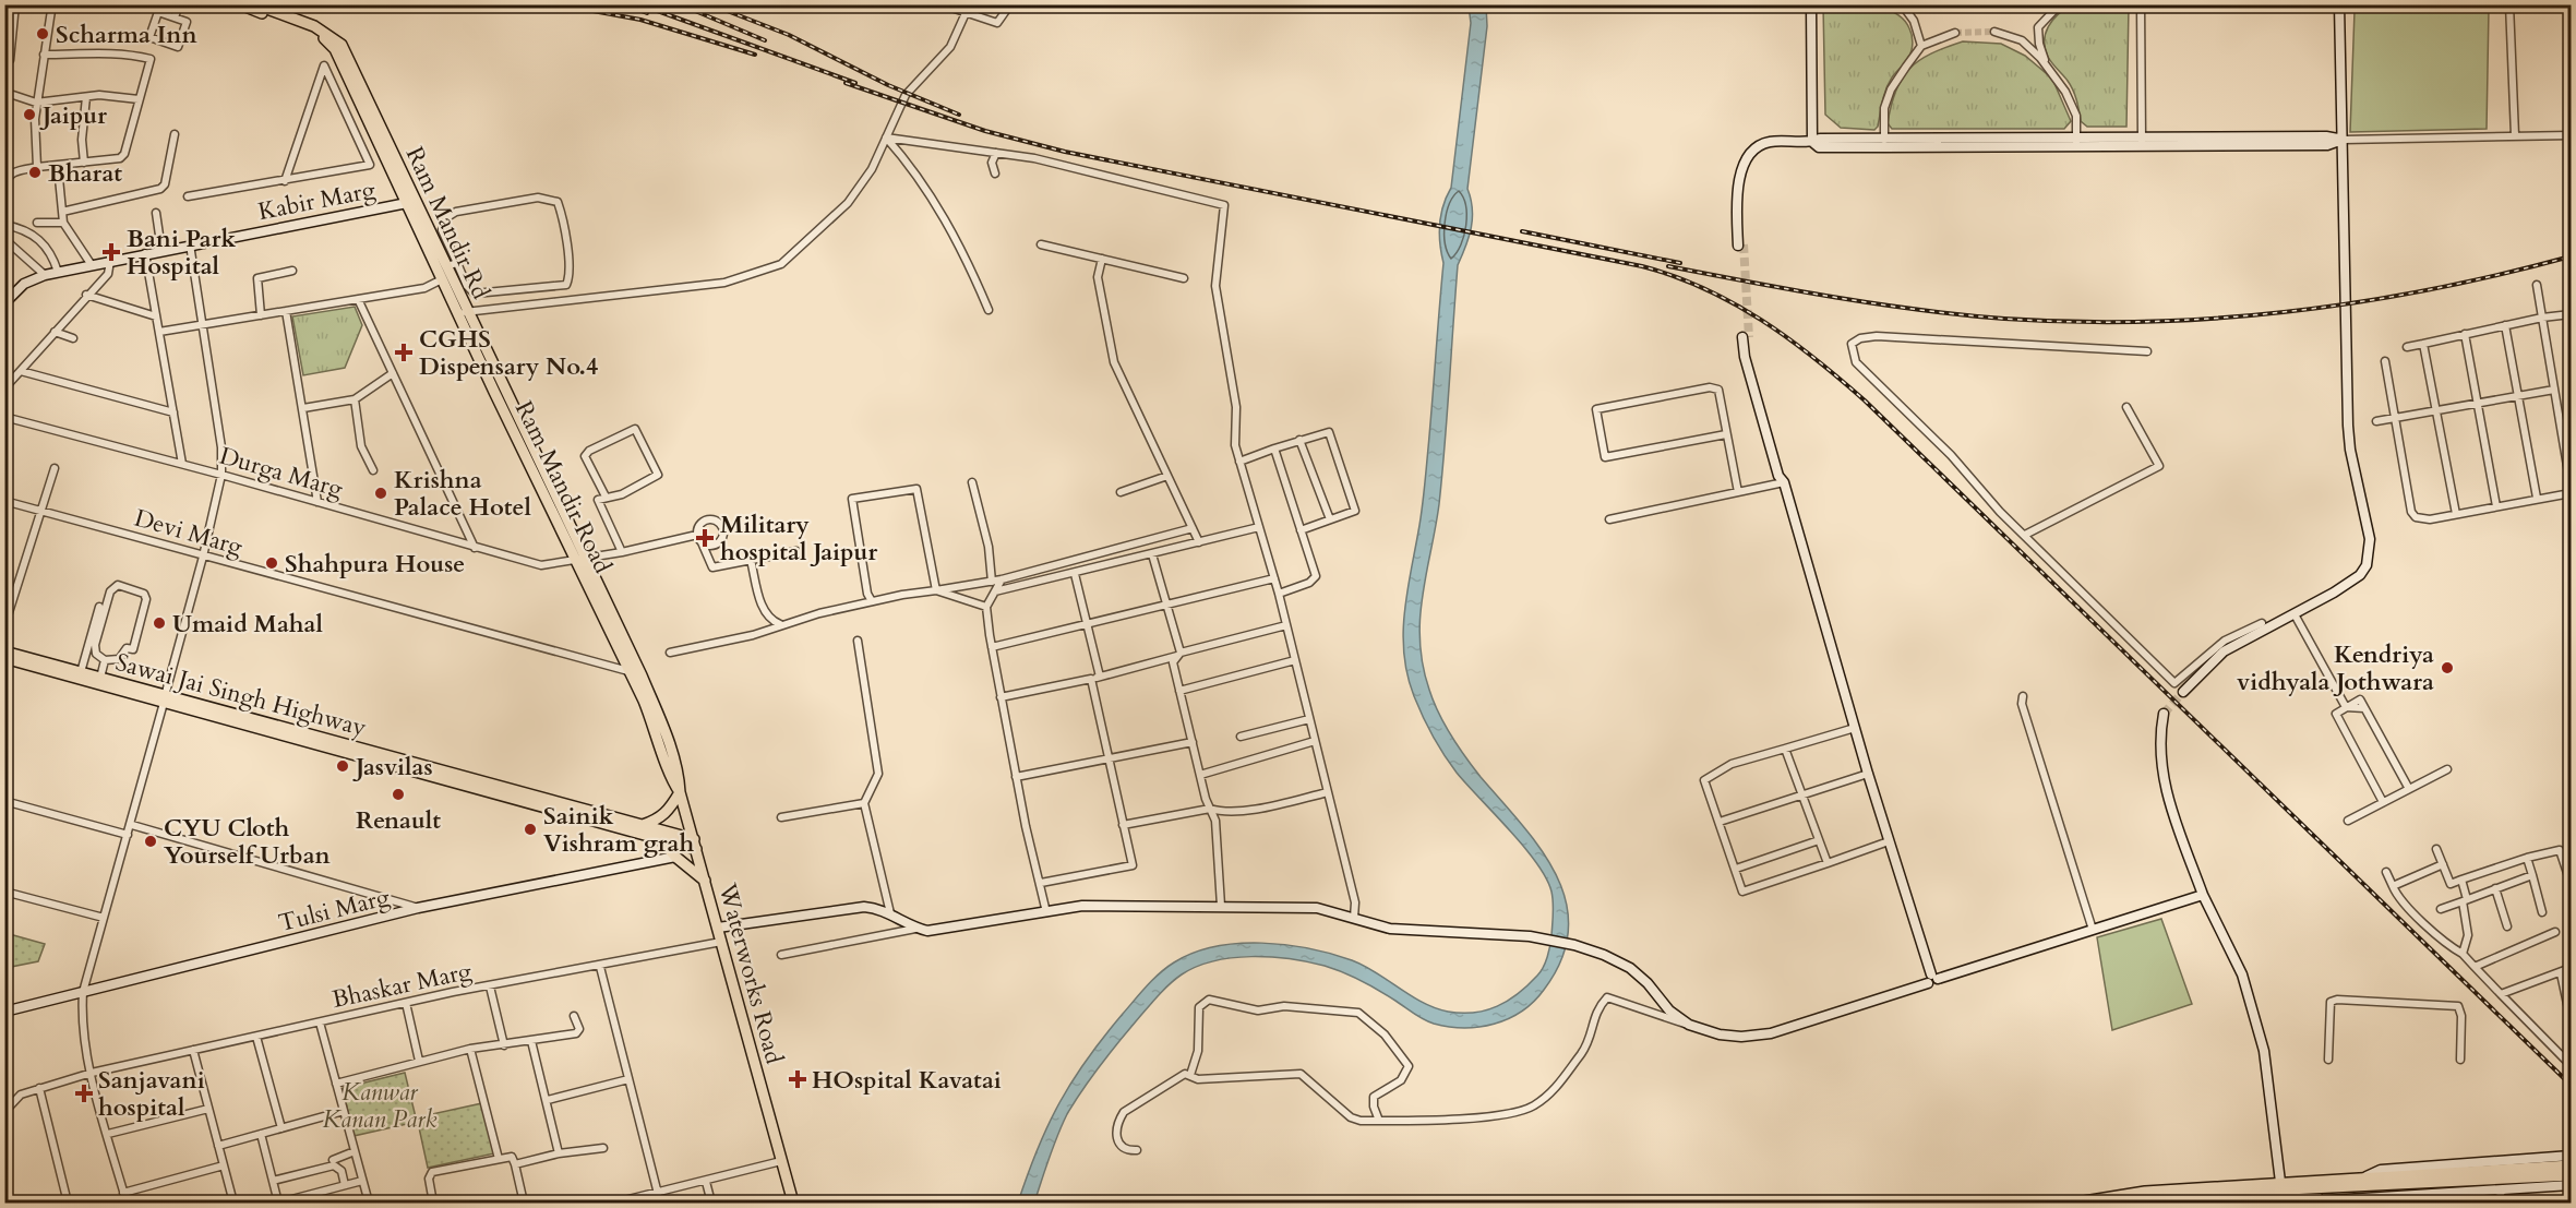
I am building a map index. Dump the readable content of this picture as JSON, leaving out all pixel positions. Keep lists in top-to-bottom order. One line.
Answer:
{"streets":{"main road":["Ram Mandir Rd","Sawai Jai Singh Highway","Waterworks Road"],"street":["Kabir Marg","Durga Marg","Devi Marg","Tulsi Marg","Bhaskar Marg"]},"crossings":[["Kabir Marg","Ram Mandir Rd"],["Ram Mandir Rd","Durga Marg"],["Ram Mandir Rd","Devi Marg"],["Ram Mandir Rd","Waterworks Road"],["Sawai Jai Singh Highway","Waterworks Road"],["Waterworks Road","Bhaskar Marg"]],"parks":["Kanwar Kanan Park"],"places":{"other":["Scharma Inn","Jaipur","Bharat","Krishna Palace Hotel","Shahpura House","Umaid Mahal","Kendriya vidhyala Jothwara","Jasvilas","Renault","Sainik Vishram grah","CYU Cloth Yourself Urban"],"health":["Bani Park Hospital","CGHS Dispensary No.4","Military hospital Jaipur","HOspital Kavatai","Sanjavani hospital"]}}
